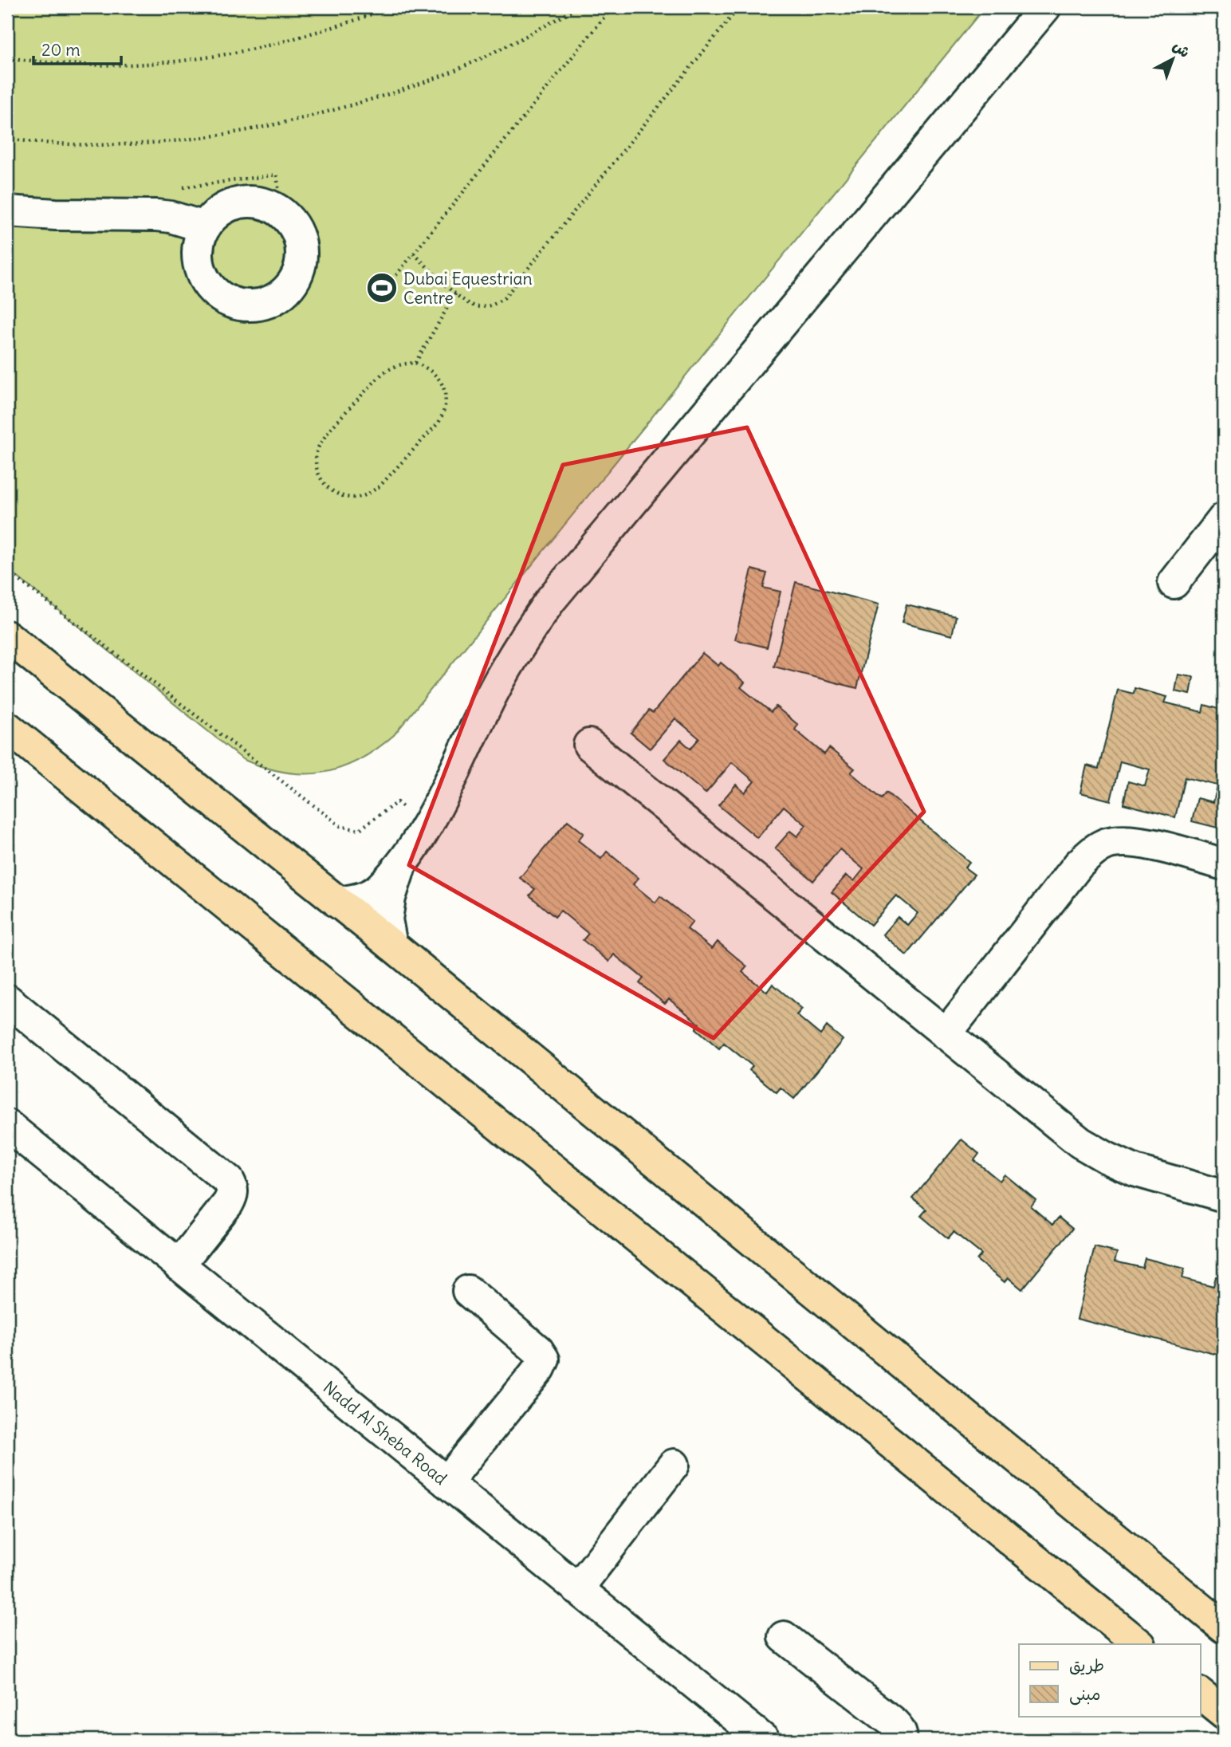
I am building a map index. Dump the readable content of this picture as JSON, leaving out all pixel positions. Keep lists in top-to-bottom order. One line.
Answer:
{"streets":{"street":["Nadd Al Sheba Road"]},"places":{"sports":["Dubai Equestrian Centre"]},"legend":["طريق","مبنى"],"scale_bar":"20 m","north":"top right"}
